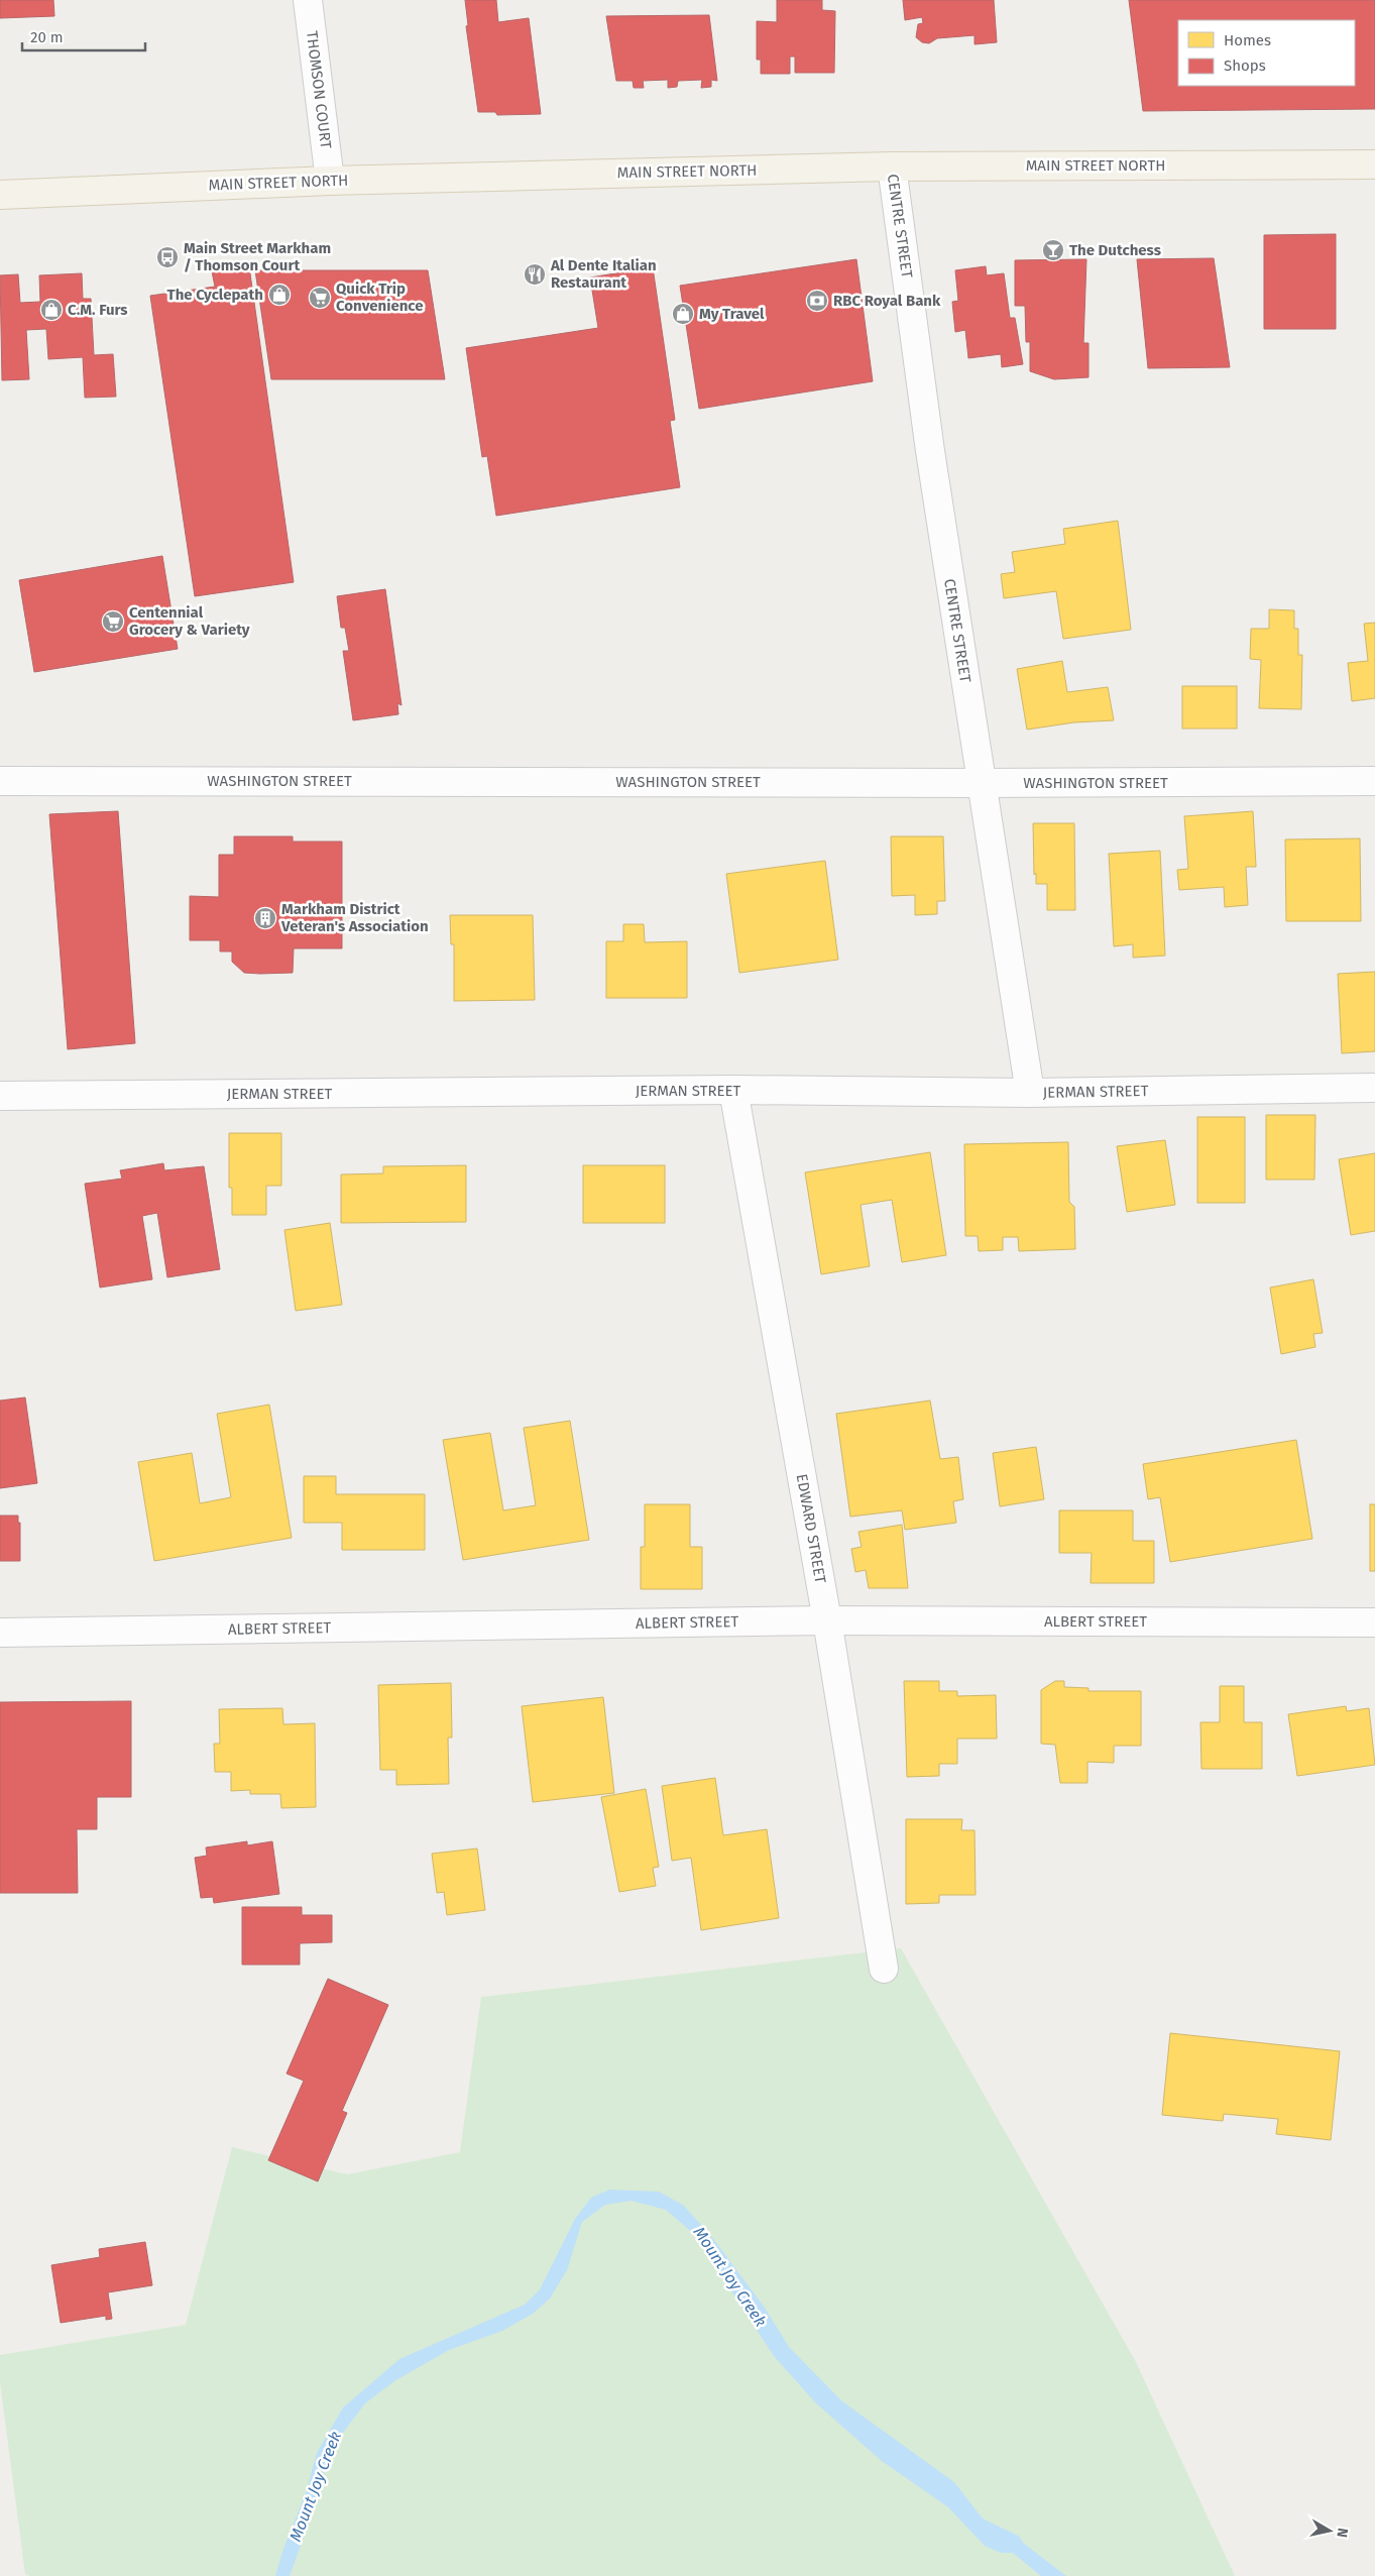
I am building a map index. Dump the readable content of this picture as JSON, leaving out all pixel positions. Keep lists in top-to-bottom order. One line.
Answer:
{"streets":{"main road":["MAIN STREET NORTH"],"street":["THOMSON COURT","CENTRE STREET","WASHINGTON STREET","JERMAN STREET","EDWARD STREET","ALBERT STREET"]},"crossings":[["THOMSON COURT","MAIN STREET NORTH"],["MAIN STREET NORTH","CENTRE STREET"],["CENTRE STREET","WASHINGTON STREET"],["CENTRE STREET","JERMAN STREET"],["JERMAN STREET","EDWARD STREET"],["EDWARD STREET","ALBERT STREET"]],"water":["Mount Joy Creek"],"places":{"bar":["The Dutchess"],"bus stop":["Main Street Markham / Thomson Court"],"restaurant":["Al Dente Italian Restaurant"],"shop":["The Cyclepath","C.M. Furs","My Travel"],"supermarket":["Quick Trip Convenience","Centennial Grocery & Variety"],"bank":["RBC Royal Bank"],"building":["Markham District Veteran's Association"]},"legend":["Homes","Shops"],"scale_bar":"20 m","north":"right"}
